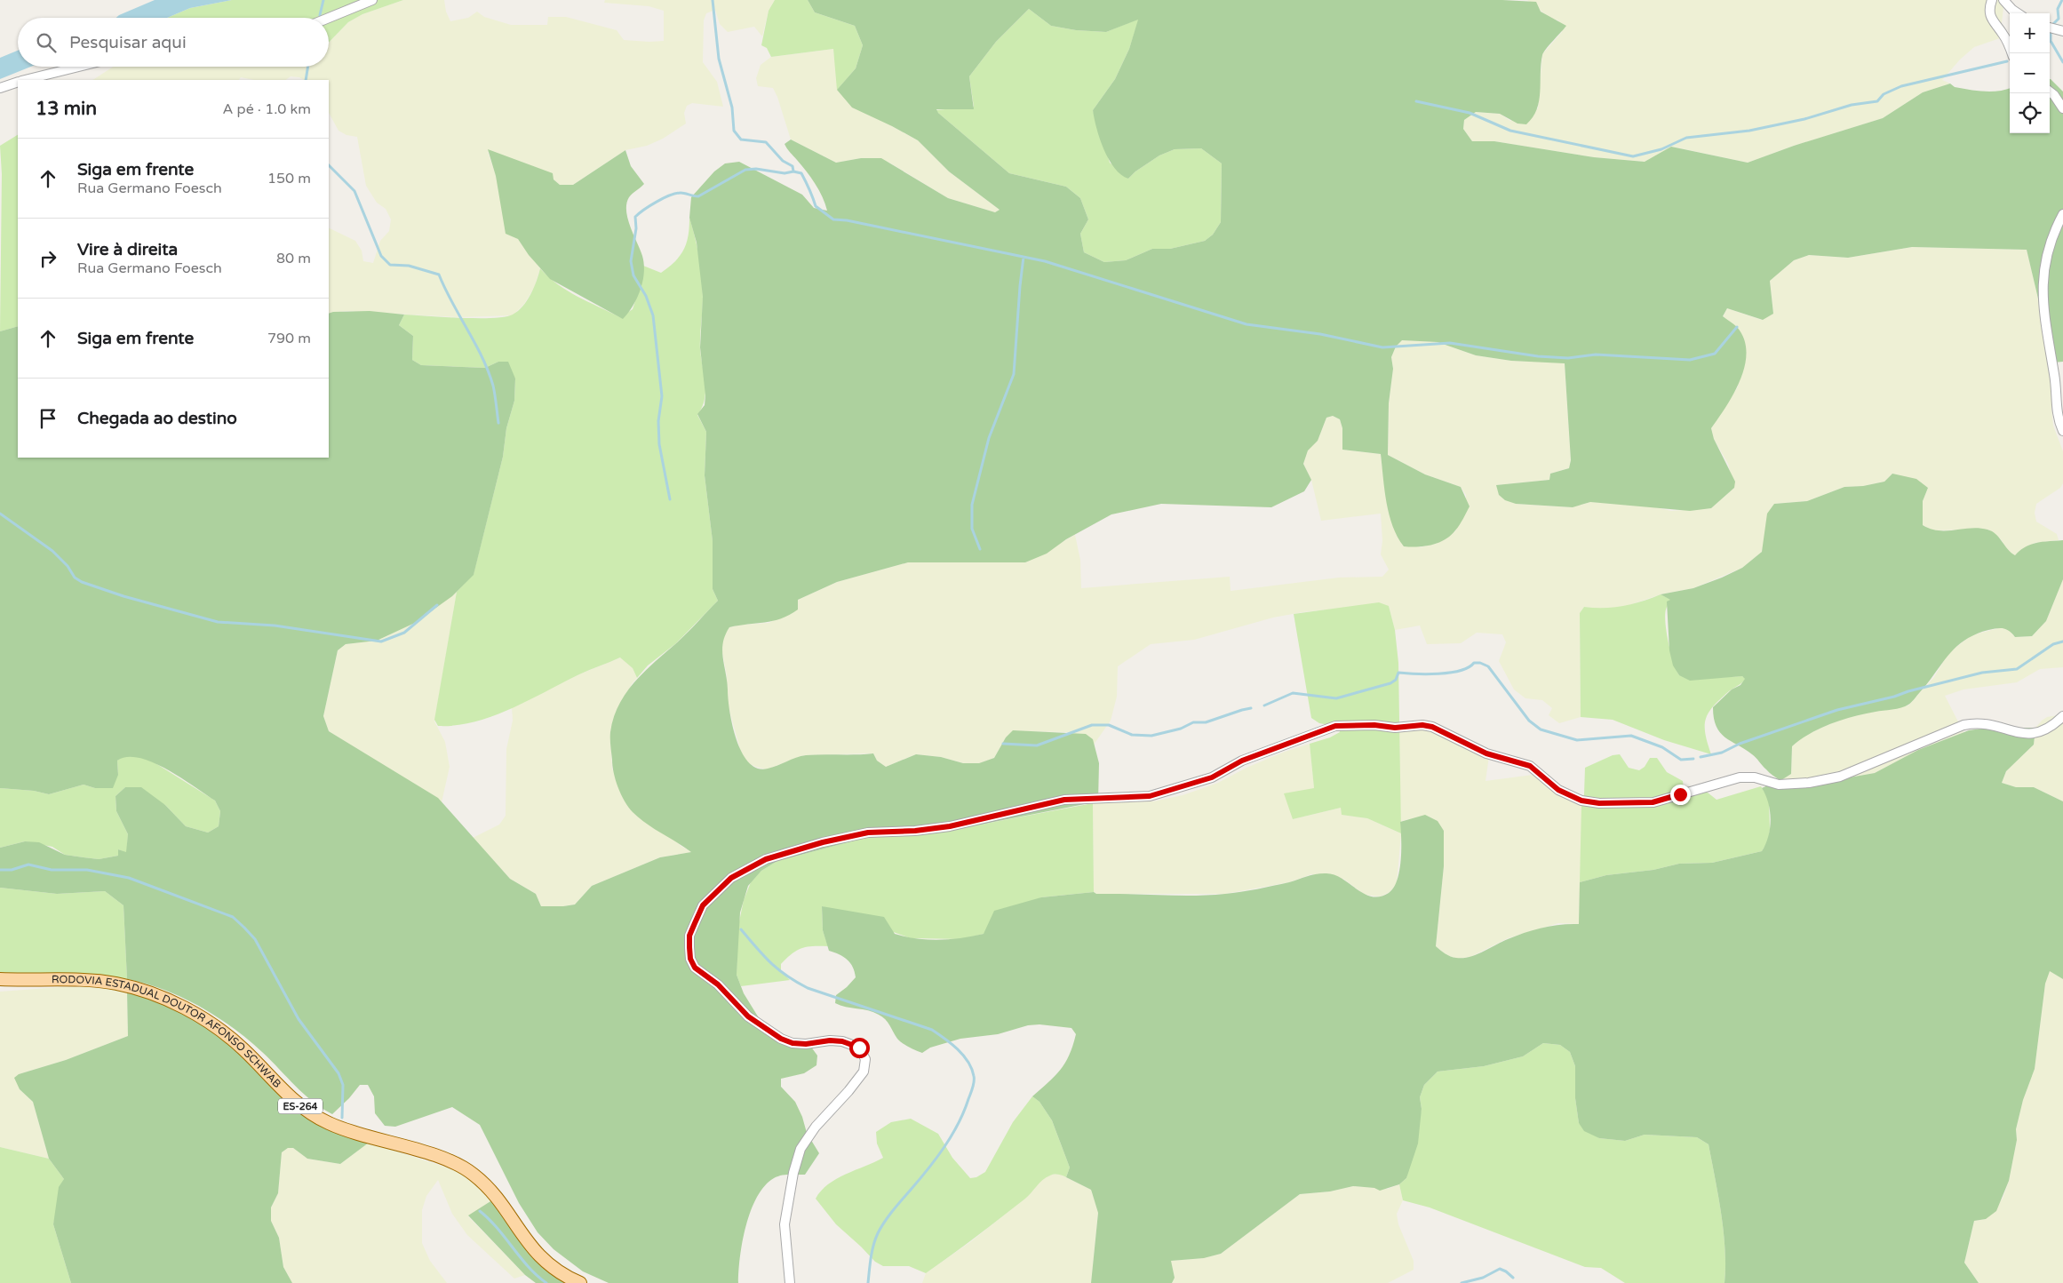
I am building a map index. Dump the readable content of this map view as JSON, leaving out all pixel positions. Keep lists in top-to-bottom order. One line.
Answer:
{"streets":{"main road":["RODOVIA ESTADUAL DOUTOR AFONSO SCHWAB","ES-264"]},"page":{"map_buttons":["+","−"],"search":"Pesquisar aqui","heading":["13 min","A pé · 1.0 km"],"list":[["Siga em frente","Rua Germano Foesch","150 m"],["Vire à direita","Rua Germano Foesch","80 m"],["Siga em frente","790 m"],"Chegada ao destino"]}}
